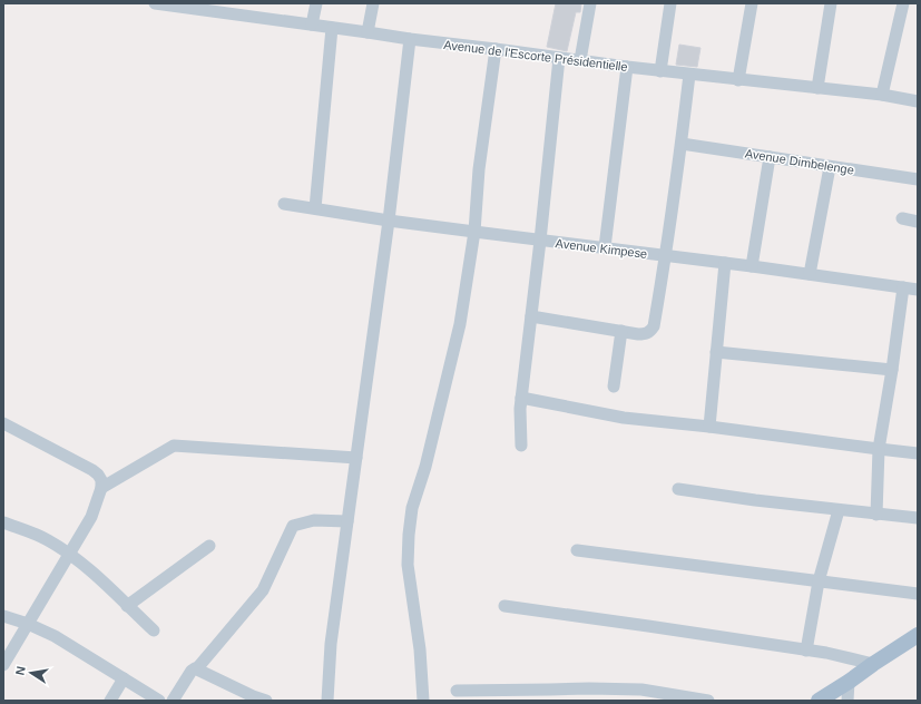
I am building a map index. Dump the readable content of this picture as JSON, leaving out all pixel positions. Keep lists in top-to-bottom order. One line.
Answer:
{"streets":{"street":["Avenue de l'Escorte Présidentielle","Avenue Dimbelenge","Avenue Kimpese"]},"north":"left"}
